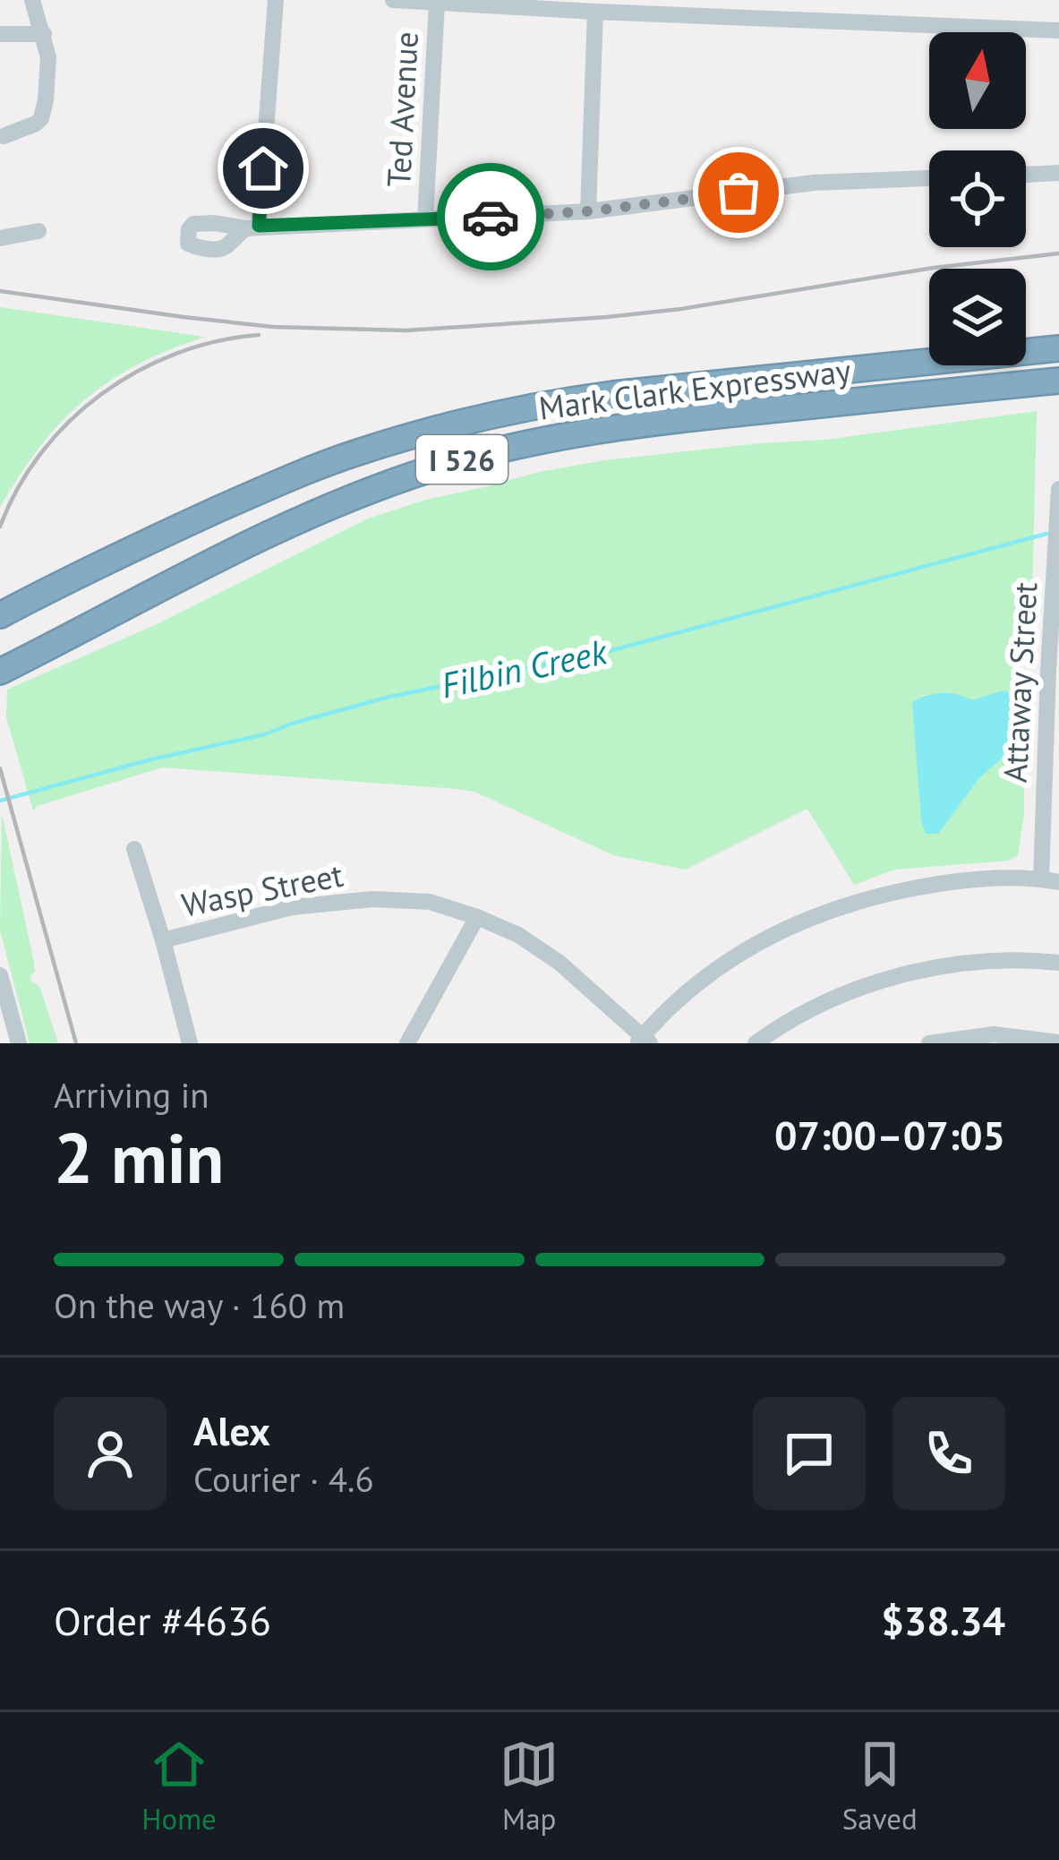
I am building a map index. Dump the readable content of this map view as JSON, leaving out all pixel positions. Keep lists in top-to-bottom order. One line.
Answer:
{"streets":{"highway":["Mark Clark Expressway","I 526"],"street":["Ted Avenue","Attaway Street","Wasp Street"]},"water":["Filbin Creek"],"north":"top","page":{"heading":["2 min","Arriving in","07:00–07:05"],"panel":["Alex","Courier · 4.6","Order #4636","$38.34"],"bar":"On the way · 160 m","tabs":["Home","Map","Saved"]}}
